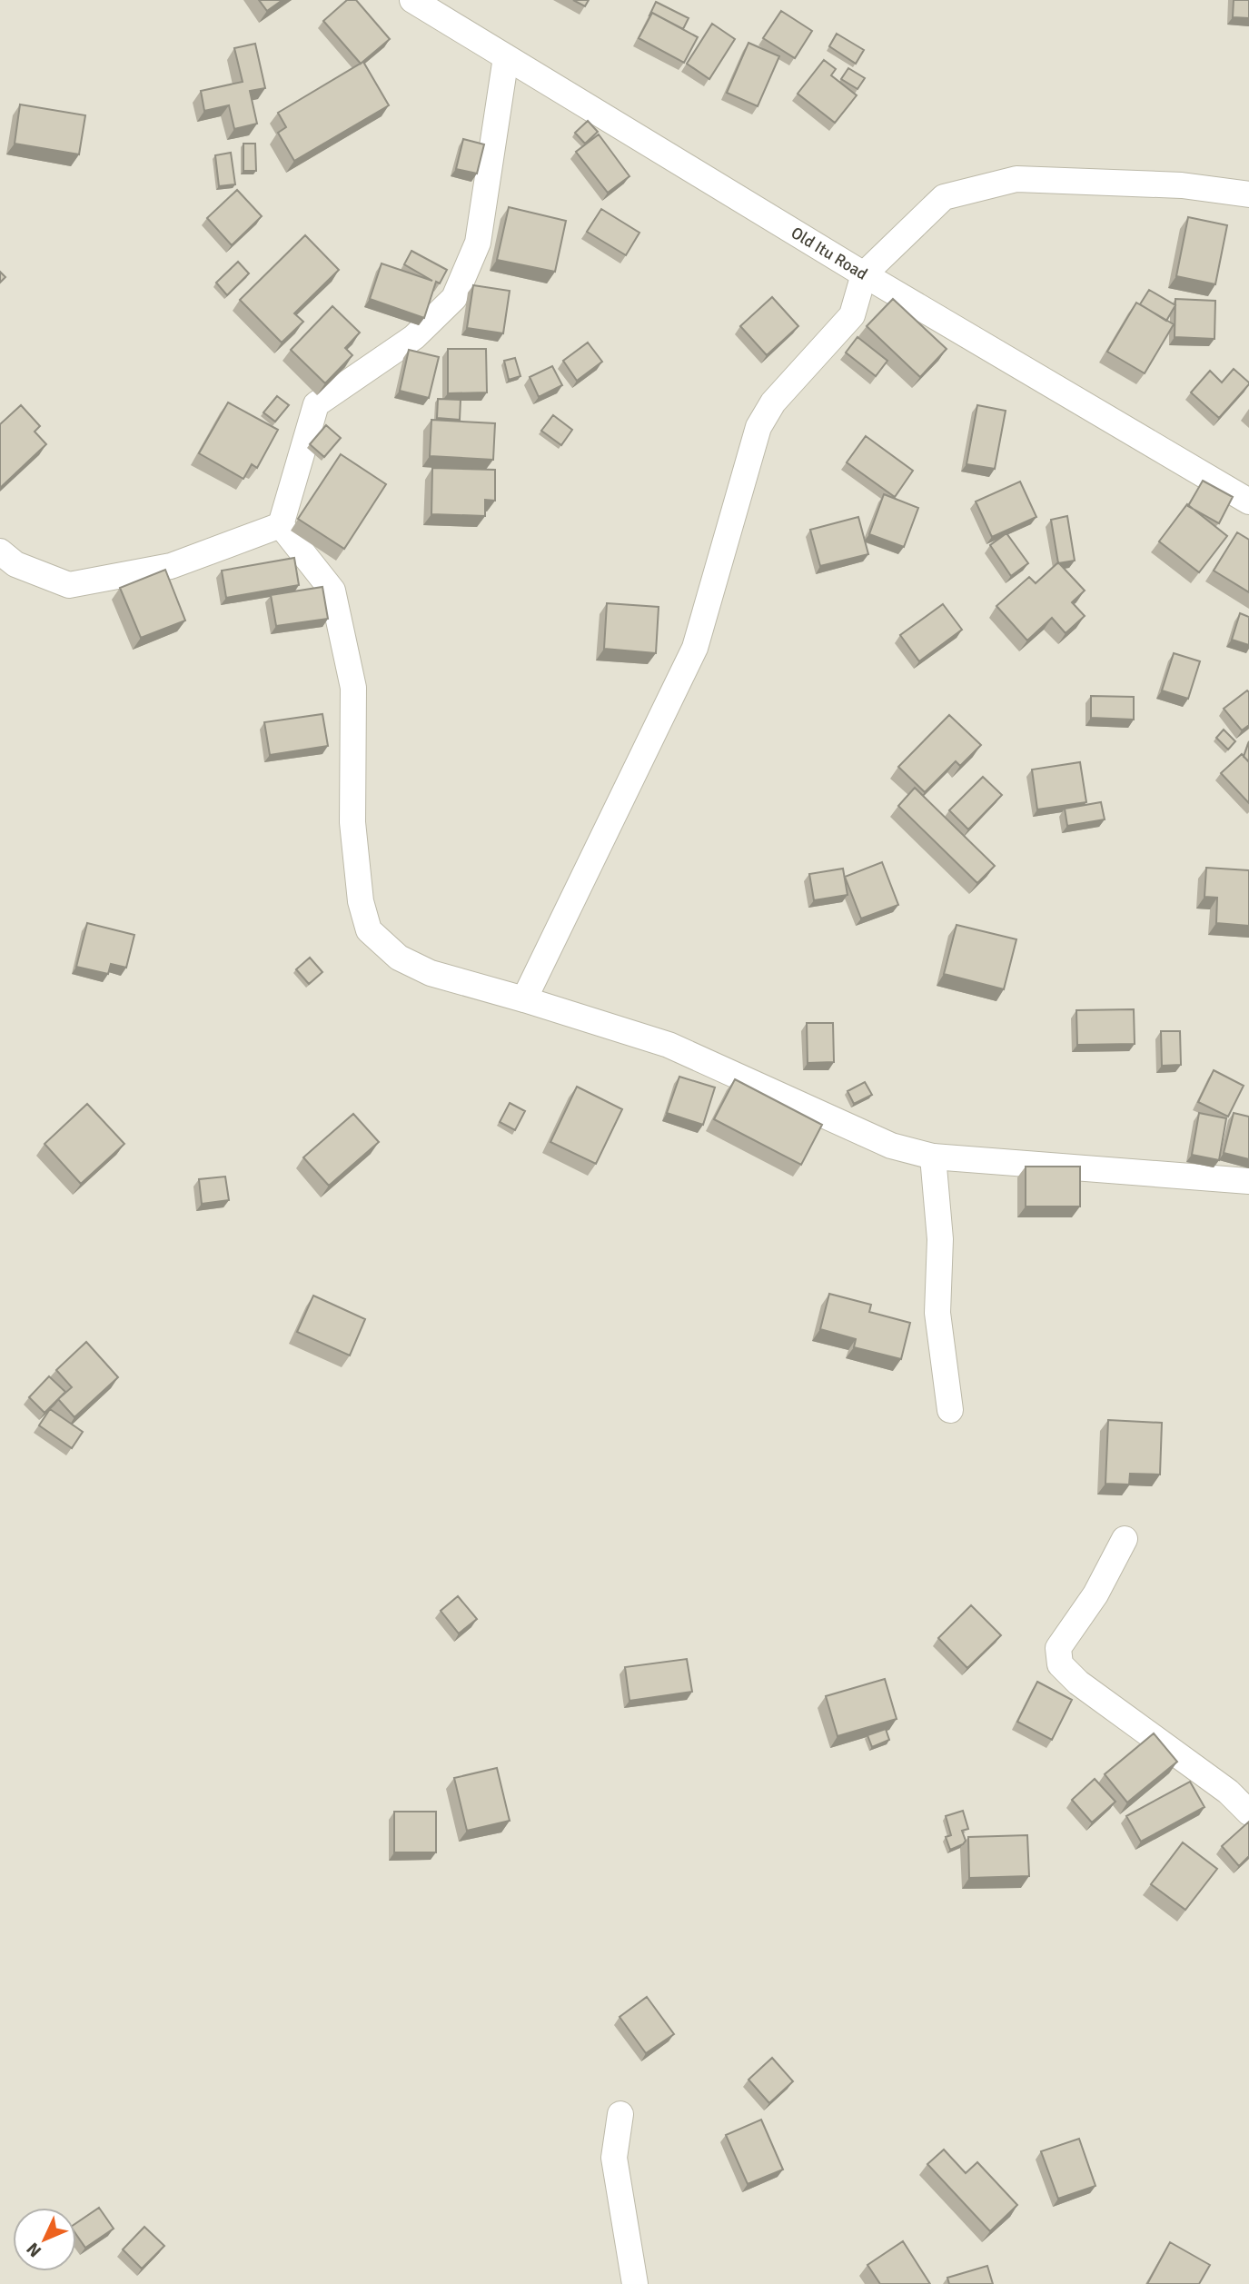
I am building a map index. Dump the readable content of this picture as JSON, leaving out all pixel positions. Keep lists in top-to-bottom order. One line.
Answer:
{"streets":{"street":["Old Itu Road"]},"north":"bottom left"}
